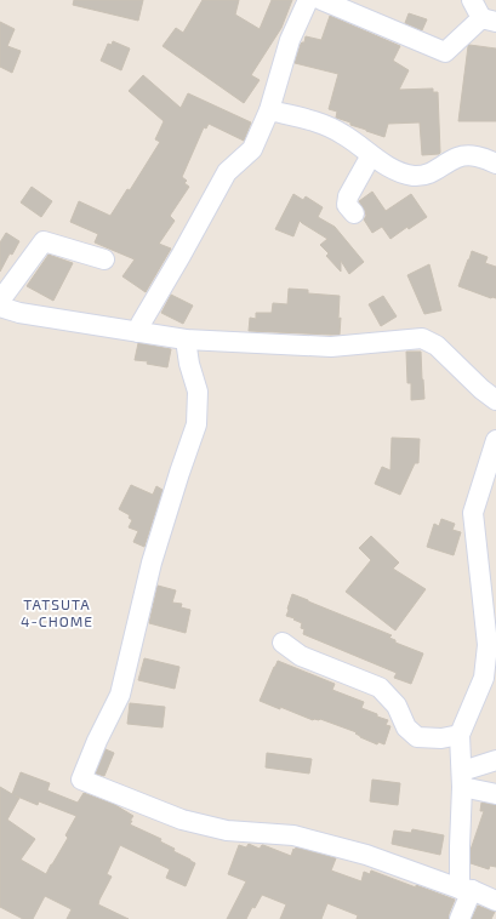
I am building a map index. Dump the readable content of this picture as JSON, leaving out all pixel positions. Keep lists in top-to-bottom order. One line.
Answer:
{"districts":["TATSUTA 4-CHOME"]}
